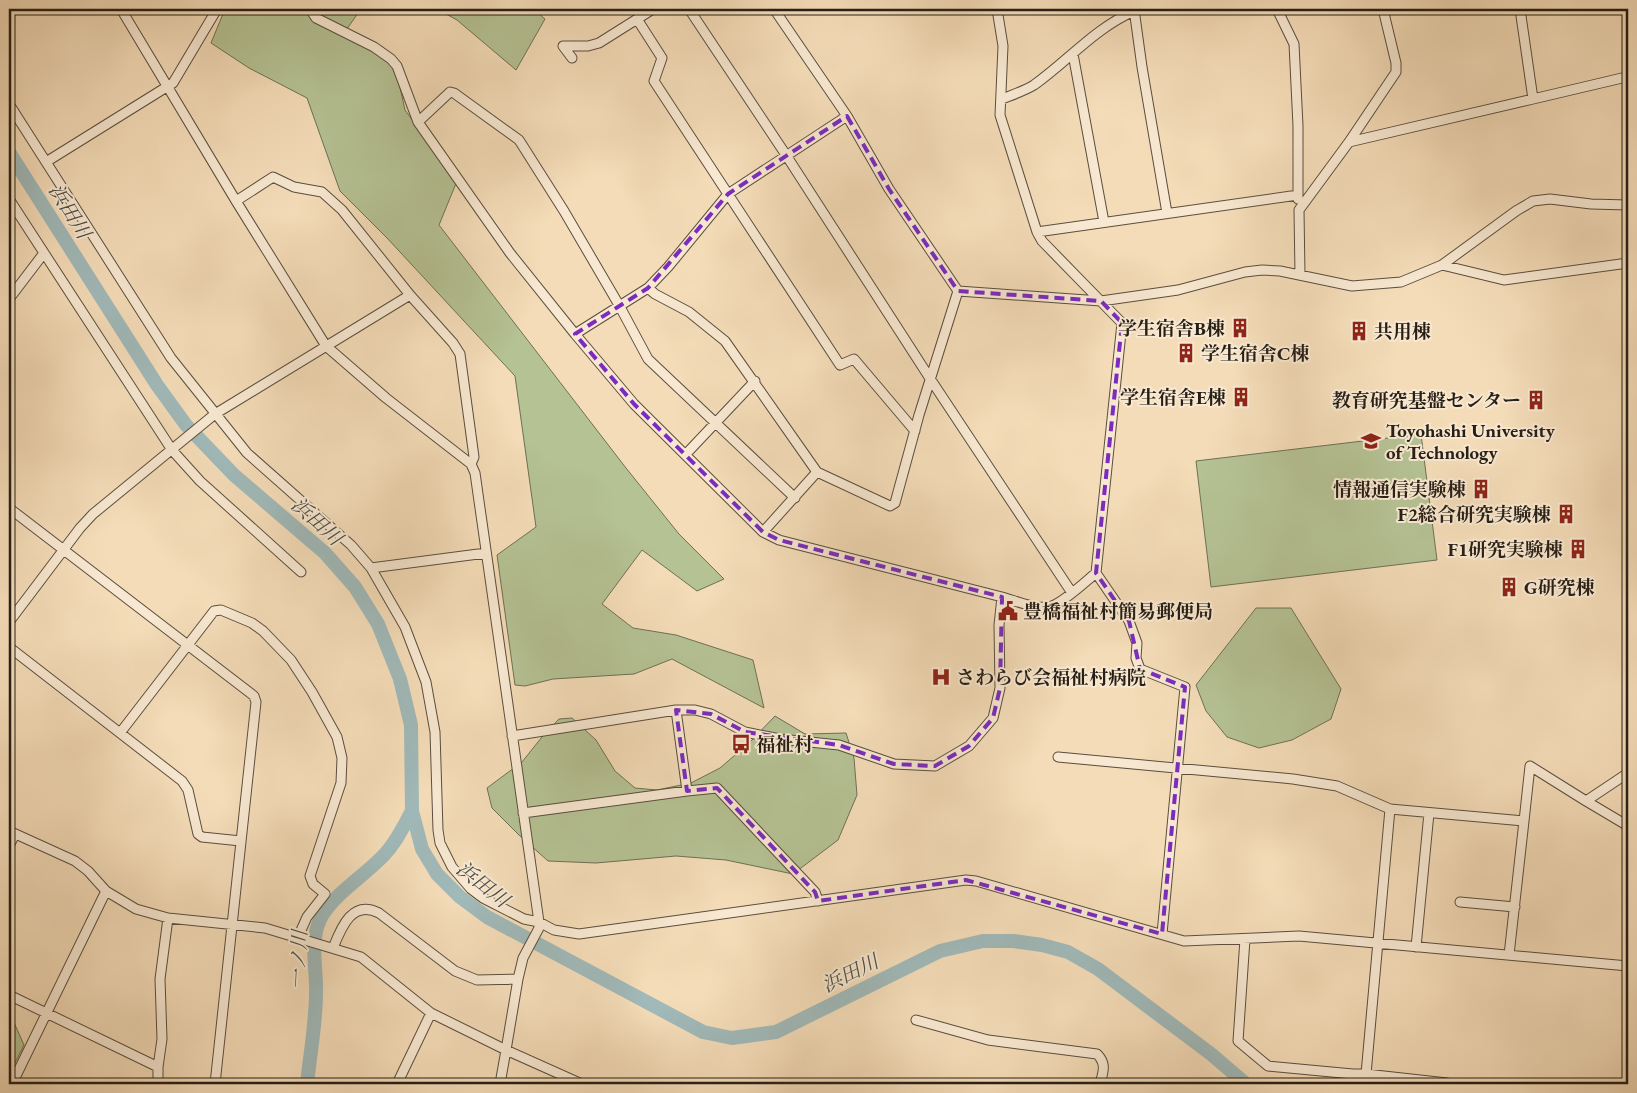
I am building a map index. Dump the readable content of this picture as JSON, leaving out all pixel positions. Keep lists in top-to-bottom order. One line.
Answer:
{"water":["浜田川","一ノ川"],"places":{"building":["学生宿舎B棟","共用棟","学生宿舎C棟","学生宿舎E棟","教育研究基盤センター","情報通信実験棟","F2総合研究実験棟","F1研究実験棟","G研究棟"],"school or university":["Toyohashi University of Technology"],"public building":["豊橋福祉村簡易郵便局"],"hospital":["さわらび会福祉村病院"],"bus stop":["福祉村"]}}
